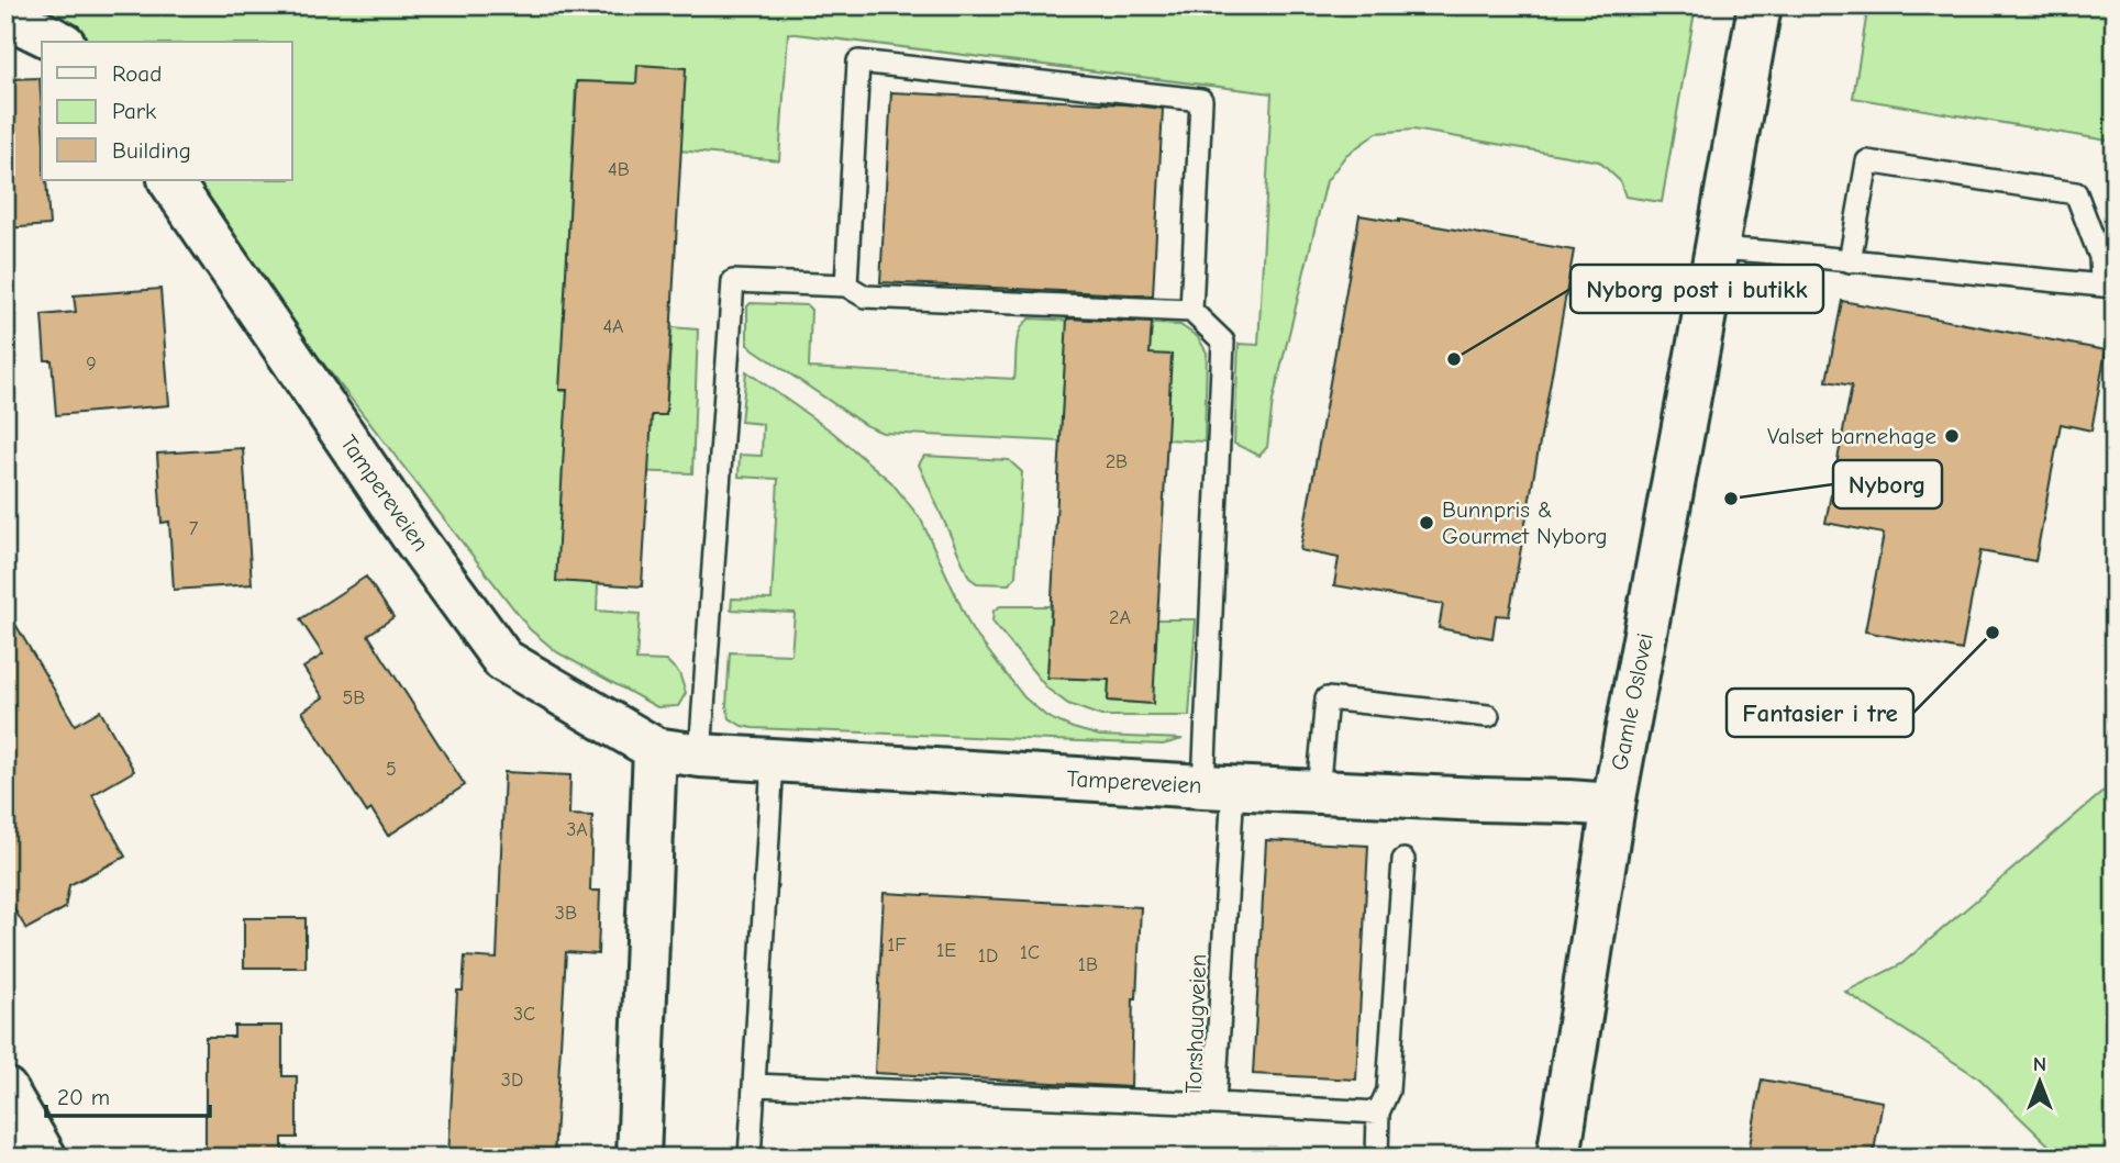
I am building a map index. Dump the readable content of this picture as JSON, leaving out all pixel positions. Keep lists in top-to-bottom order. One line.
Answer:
{"streets":{"street":["Tampereveien","Gamle Oslovei"],"lane":["Torshaugveien"]},"crossings":[["Tampereveien","Gamle Oslovei"],["Tampereveien","Torshaugveien"]],"places":["Nyborg post i butikk","Valset barnehage","Nyborg","Bunnpris & Gourmet Nyborg","Fantasier i tre"],"house_numbers":["4B","4A","9","2B","7","2A","5B","5","3A","3B","1F","1E","1C","1D","1B","3C","3D"],"legend":["Road","Park","Building"],"scale_bar":"20 m","north":"top"}
